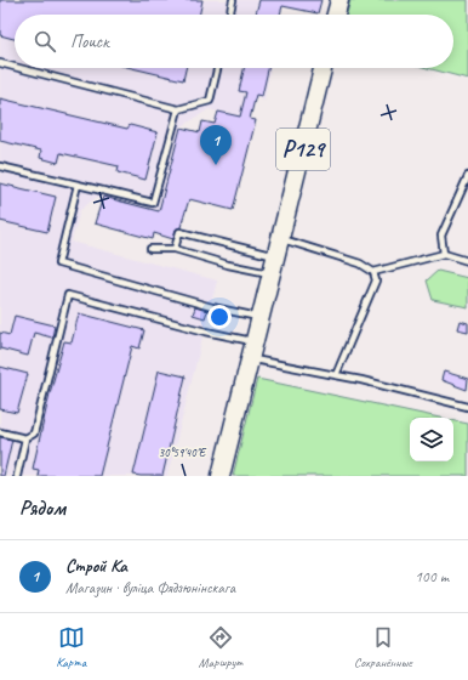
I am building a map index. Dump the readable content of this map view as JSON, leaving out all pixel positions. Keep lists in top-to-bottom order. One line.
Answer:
{"streets":{"main road":["Р129"]},"page":{"search":"Поиск","pins":"1","heading":"Рядом","list":[{"mark":"1","name":"Строй Ка","note":"Магазин · вуліца Фядзюнінскага","value":"100 m"}],"nav":["Карта","Маршрут","Сохранённые"]},"coordinates":["30°59'40\"E"]}
